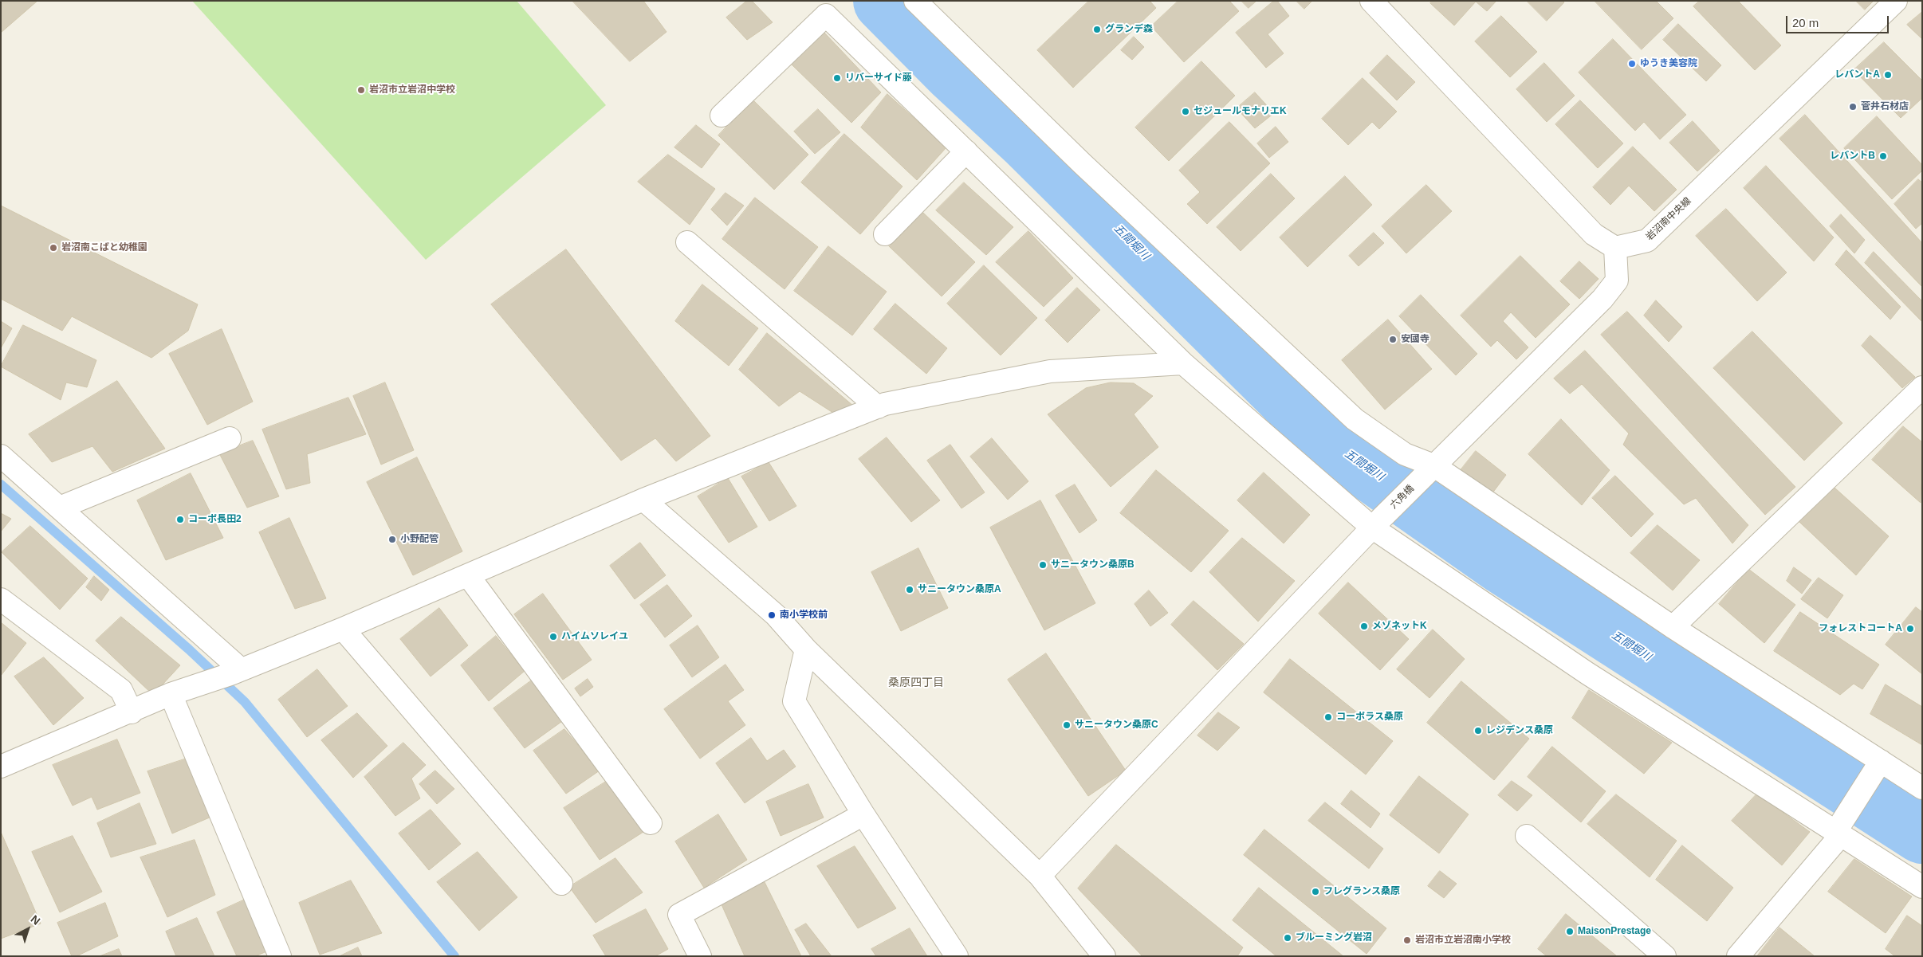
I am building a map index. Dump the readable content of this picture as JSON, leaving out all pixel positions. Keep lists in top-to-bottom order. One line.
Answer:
{"streets":{"street":["岩沼南中央線","六角橋"]},"crossings":[["岩沼南中央線","六角橋"]],"districts":["桑原四丁目"],"water":["五間堀川"],"places":["グランデ森","ゆうき美容院","レバントA","リバーサイド藤","岩沼市立岩沼中学校","菅井石材店","セジュールモナリエK","レバントB","岩沼南こばと幼稚園","安國寺","コーポ長田2","小野配管","サニータウン桑原B","サニータウン桑原A","南小学校前","メゾネットK","フォレストコートA","ハイムソレイユ","コーポラス桑原","サニータウン桑原C","レジデンス桑原","フレグランス桑原","MaisonPrestage","ブルーミング岩沼","岩沼市立岩沼南小学校"],"scale_bar":"20 m","north":"top right"}
